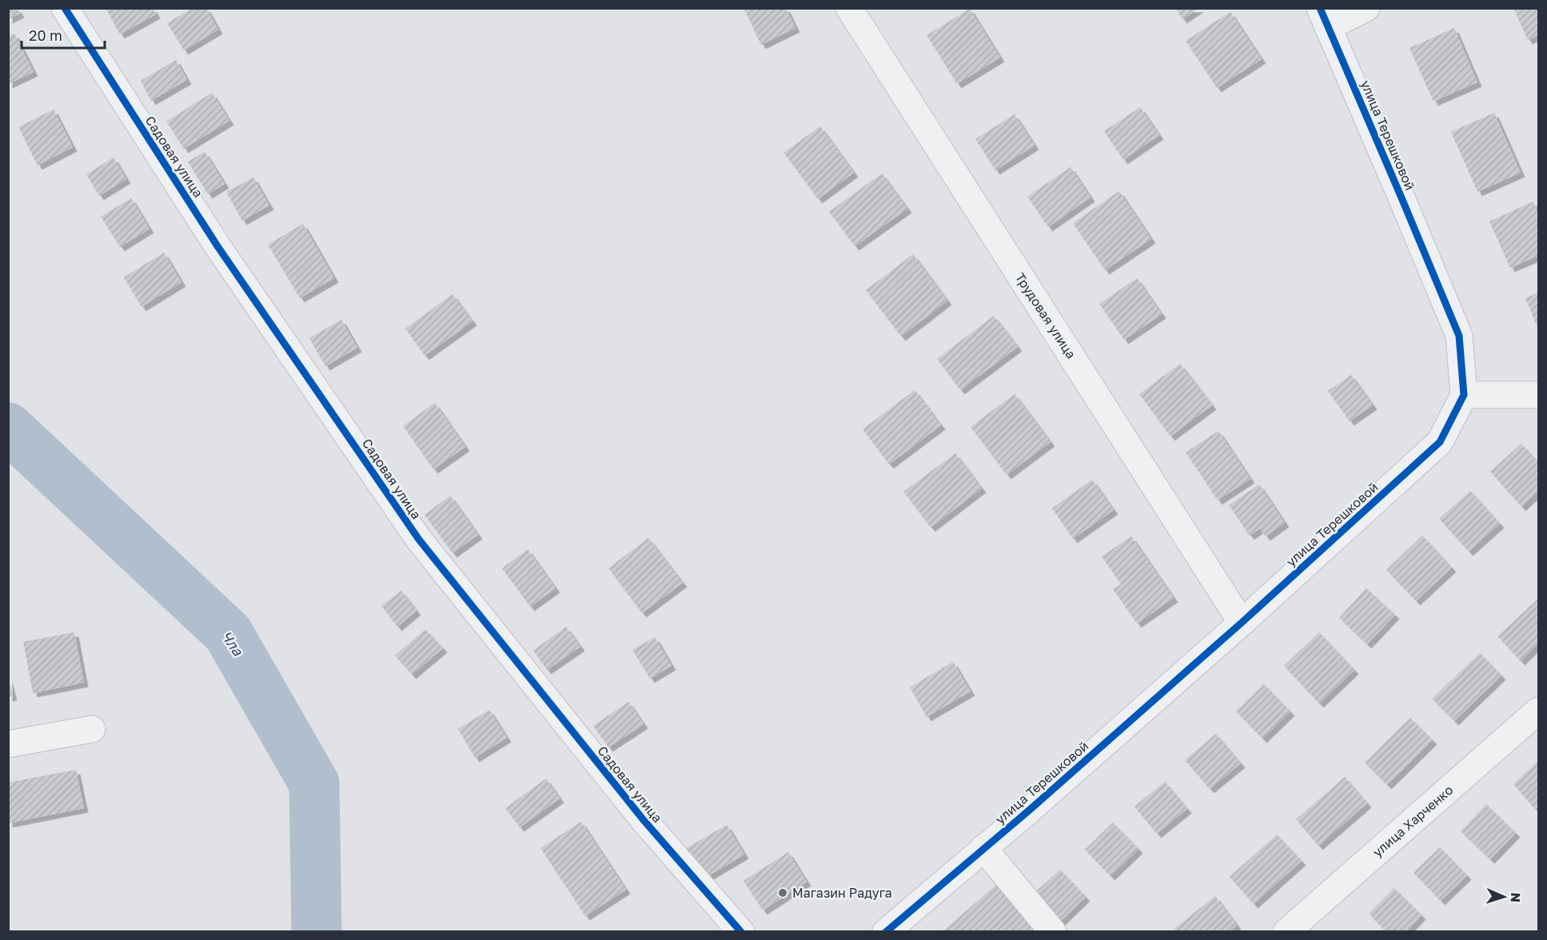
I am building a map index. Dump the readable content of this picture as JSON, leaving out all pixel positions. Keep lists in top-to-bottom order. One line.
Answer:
{"streets":{"street":["улица Терешковой","Садовая улица","Трудовая улица","улица Харченко"]},"crossings":[["улица Терешковой","Трудовая улица"]],"water":["Чла"],"places":["Магазин Радуга"],"scale_bar":"20 m","north":"right"}
